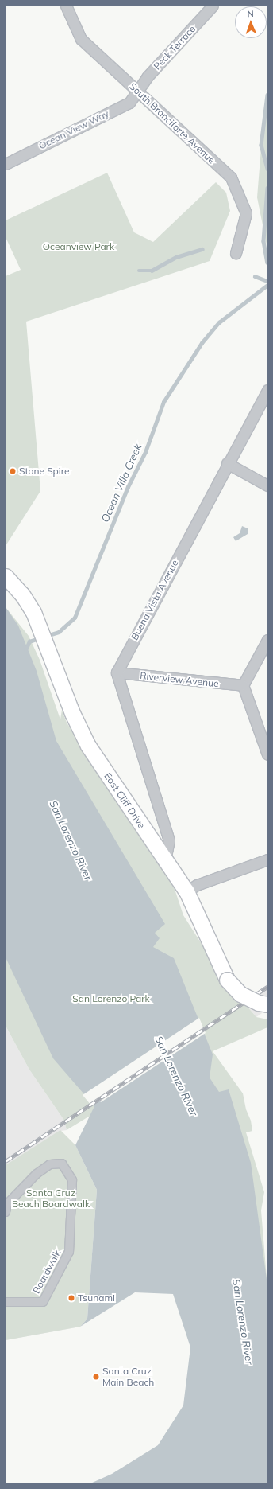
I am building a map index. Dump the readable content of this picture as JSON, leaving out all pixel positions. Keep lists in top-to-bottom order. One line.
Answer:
{"streets":{"main road":["East Cliff Drive"],"street":["Peck Terrace","South Branciforte Avenue","Ocean View Way","Buena Vista Avenue","Riverview Avenue","Boardwalk"]},"crossings":[["Peck Terrace","South Branciforte Avenue"],["Peck Terrace","Ocean View Way"],["South Branciforte Avenue","Ocean View Way"],["Buena Vista Avenue","Riverview Avenue"]],"water":["Ocean Villa Creek","San Lorenzo River"],"parks":["Oceanview Park","San Lorenzo Park","Santa Cruz Beach Boardwalk"],"places":["Stone Spire","Tsunami","Santa Cruz Main Beach"],"north":"top"}
